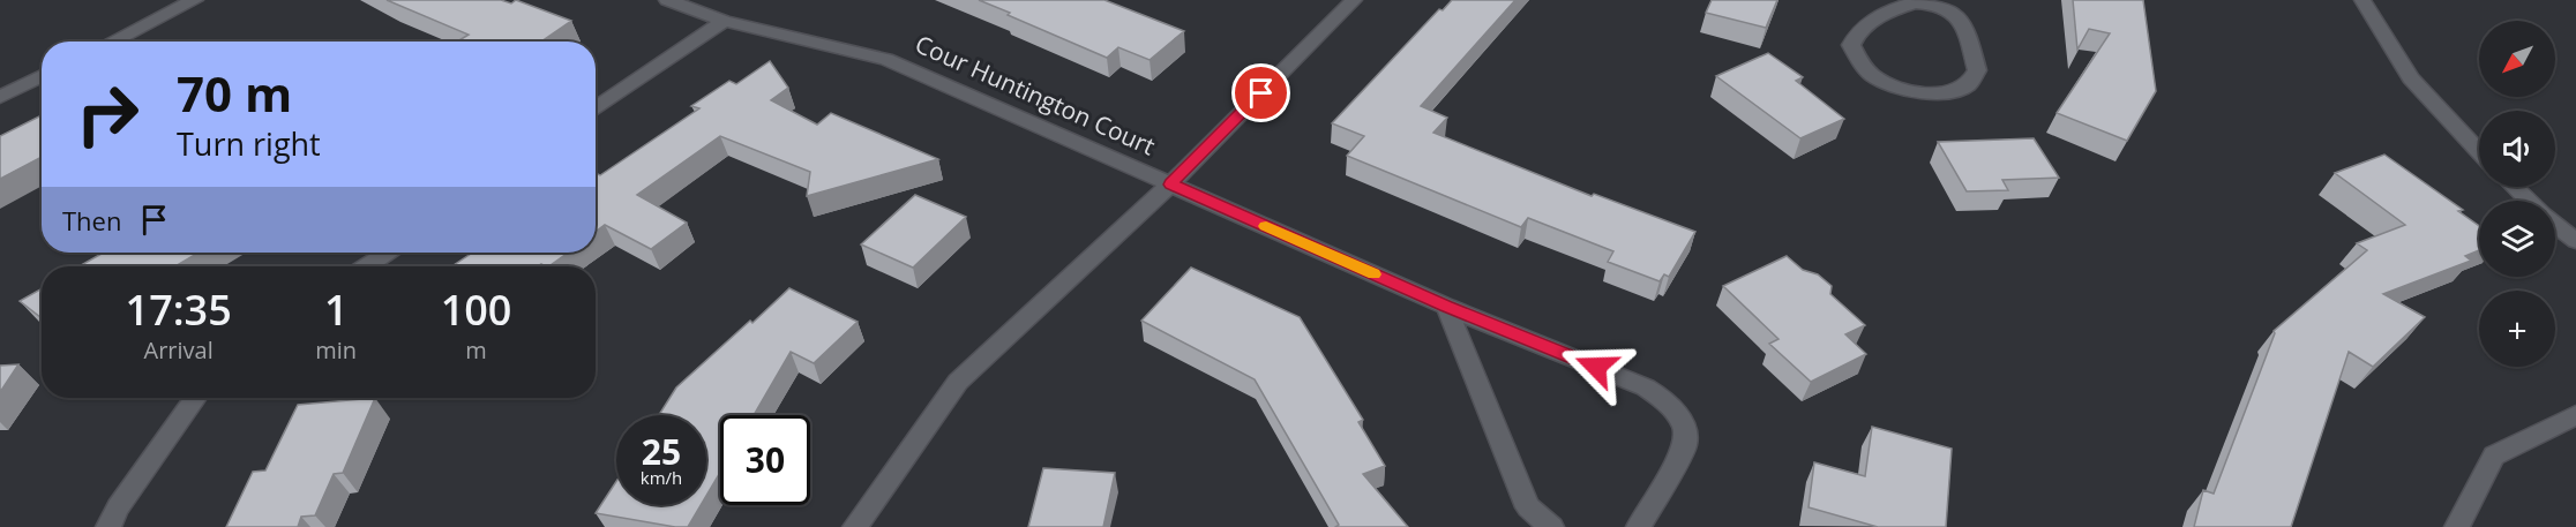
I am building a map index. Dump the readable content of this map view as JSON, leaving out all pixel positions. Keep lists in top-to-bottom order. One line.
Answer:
{"streets":{"street":["Cour Huntington Court"]},"north":"bottom left","page":{"map_buttons":"+","turn":["70 m","Turn right"],"then":"Then","eta":["17:35","Arrival","1","min","100","m"],"speed":"25 km/h","limit":"30"}}
